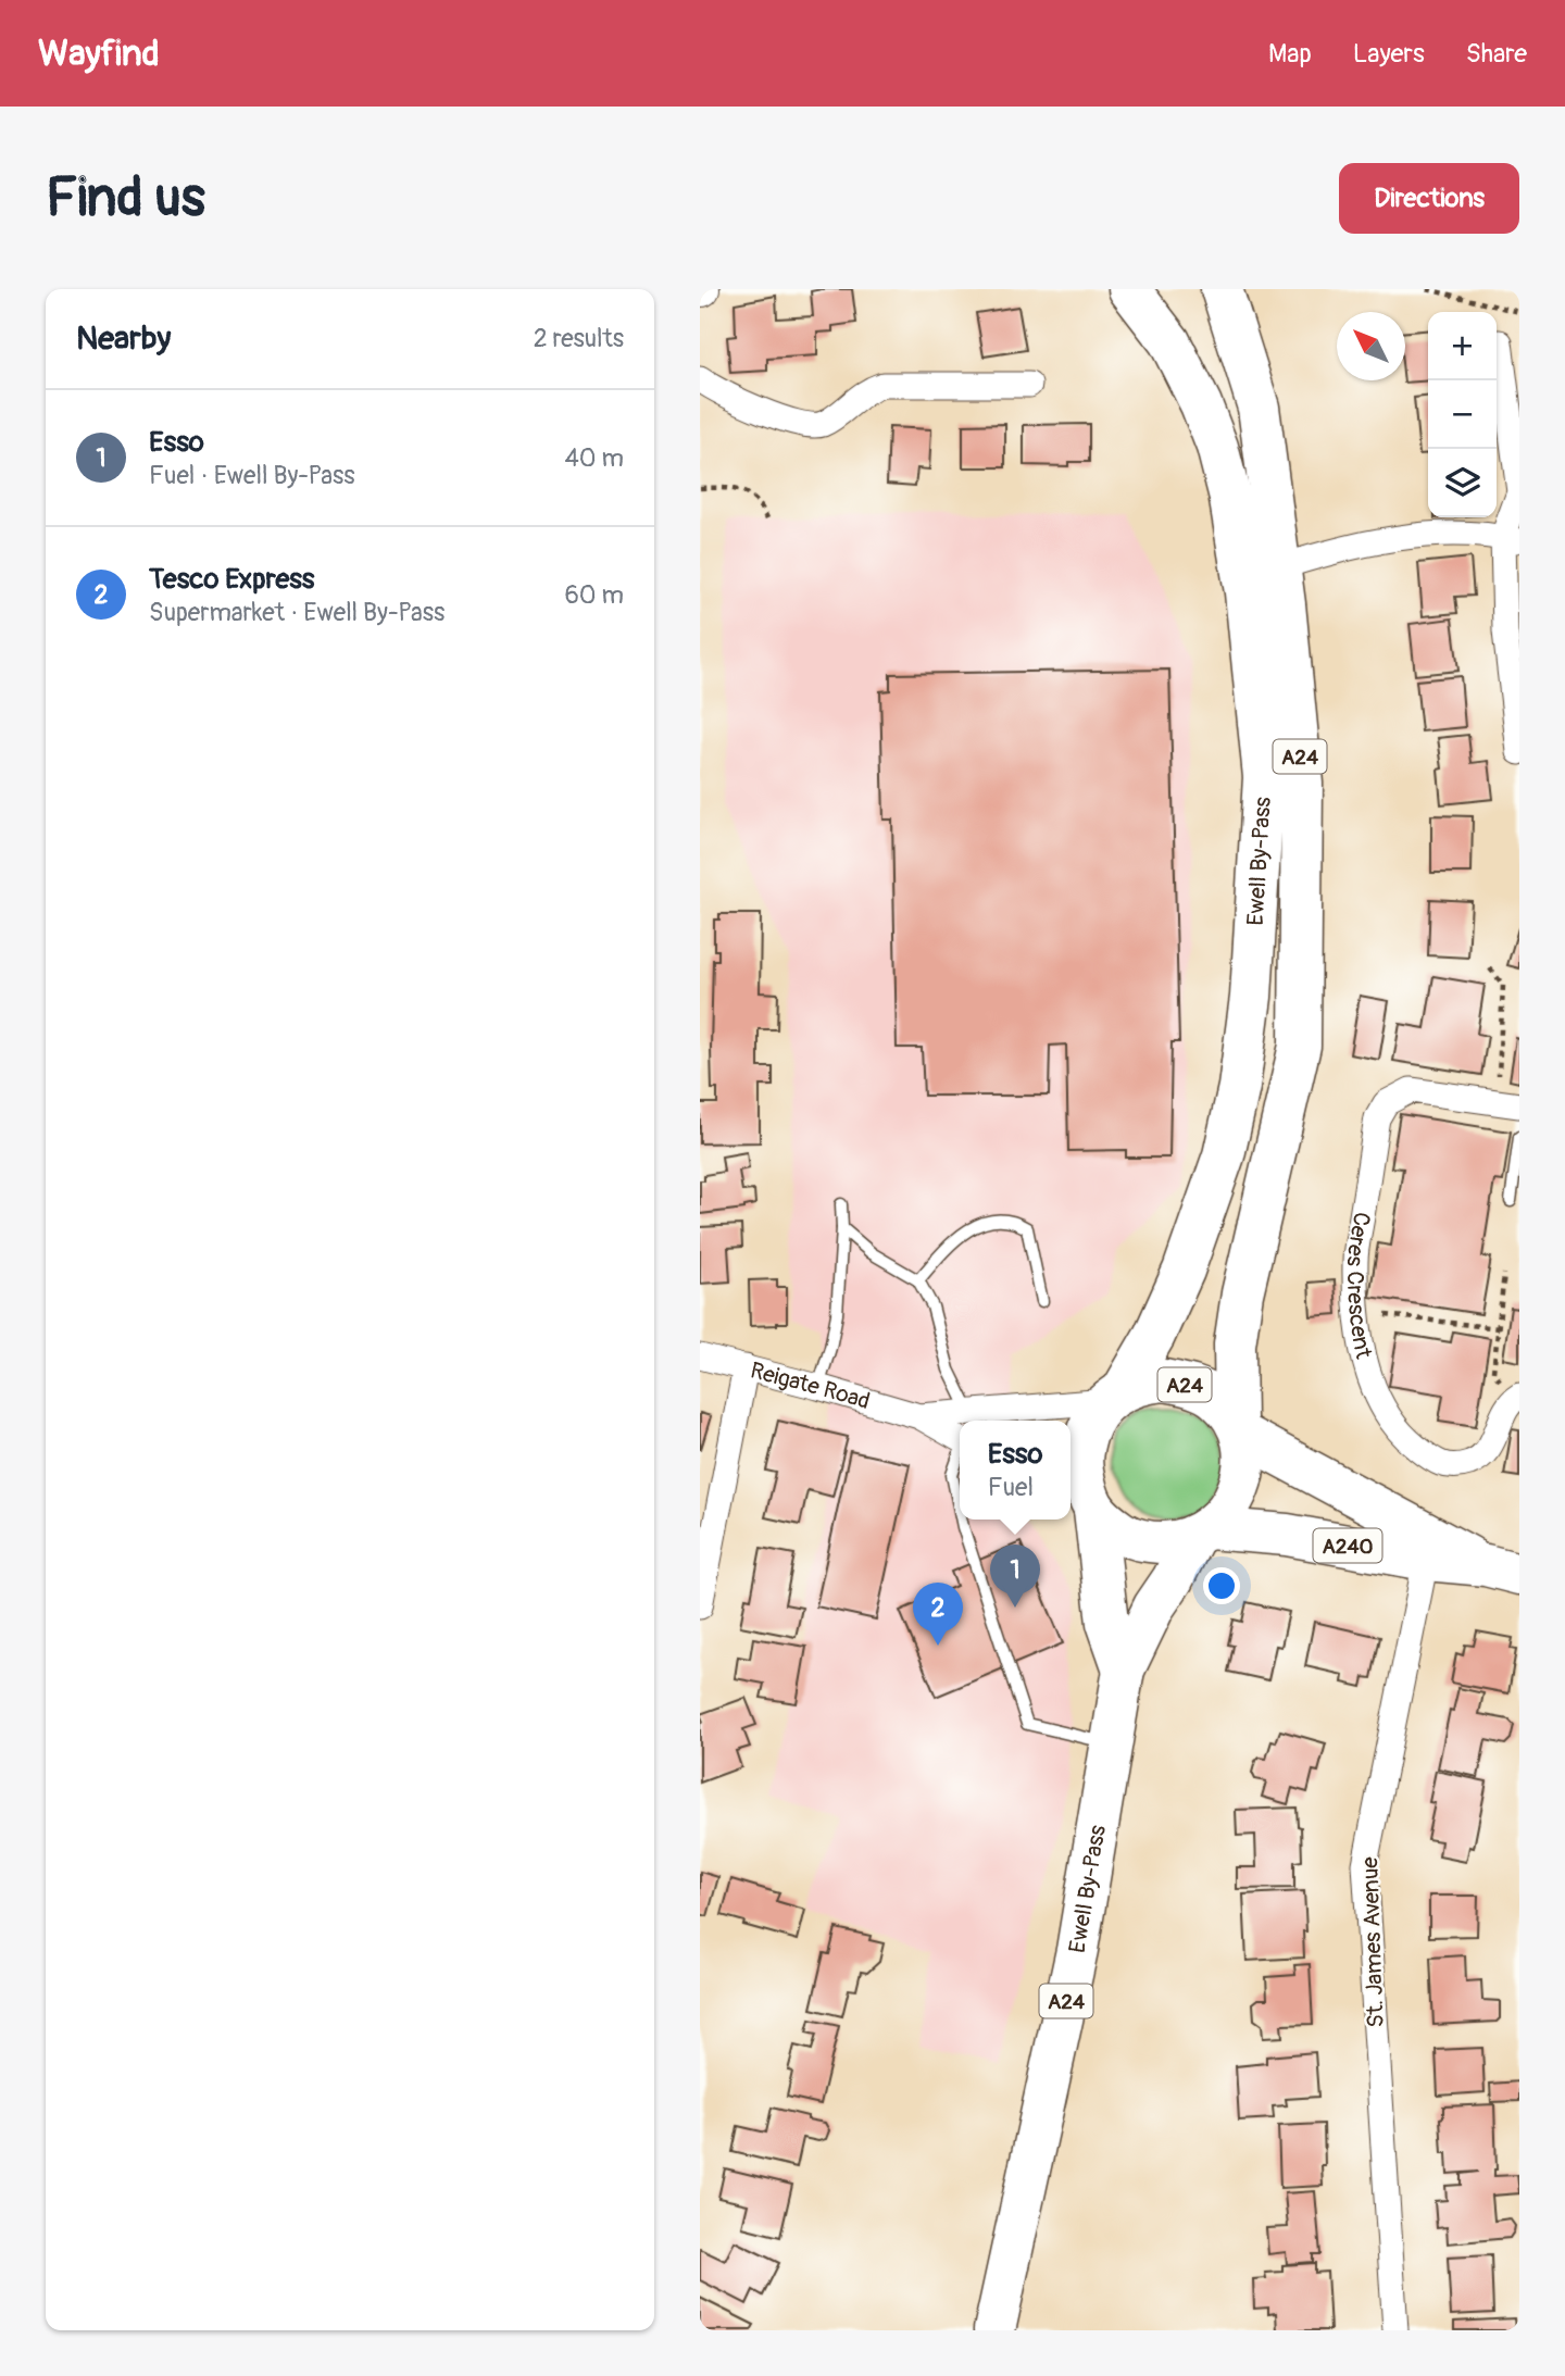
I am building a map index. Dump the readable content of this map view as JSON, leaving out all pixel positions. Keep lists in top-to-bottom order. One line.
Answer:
{"streets":{"highway":["A24","Ewell By-Pass","A240"],"street":["Ceres Crescent","Reigate Road","St. James Avenue"]},"crossings":[["A24","Ewell By-Pass"],["A24","Reigate Road"],["A24","A240"],["Ewell By-Pass","Reigate Road"],["Ewell By-Pass","A240"],["Reigate Road","A240"],["A240","St. James Avenue"]],"north":"top left","page":{"header":"Wayfind","nav":["Map","Layers","Share"],"buttons":"Directions","title":"Find us","heading":["Nearby","2 results"],"map_buttons":["+","−"],"list":[{"mark":"1","name":"Esso","note":"Fuel · Ewell By-Pass","value":"40 m"},{"mark":"2","name":"Tesco Express","note":"Supermarket · Ewell By-Pass","value":"60 m"}],"popup":["Esso","Fuel"],"pins":["1","2"]}}
